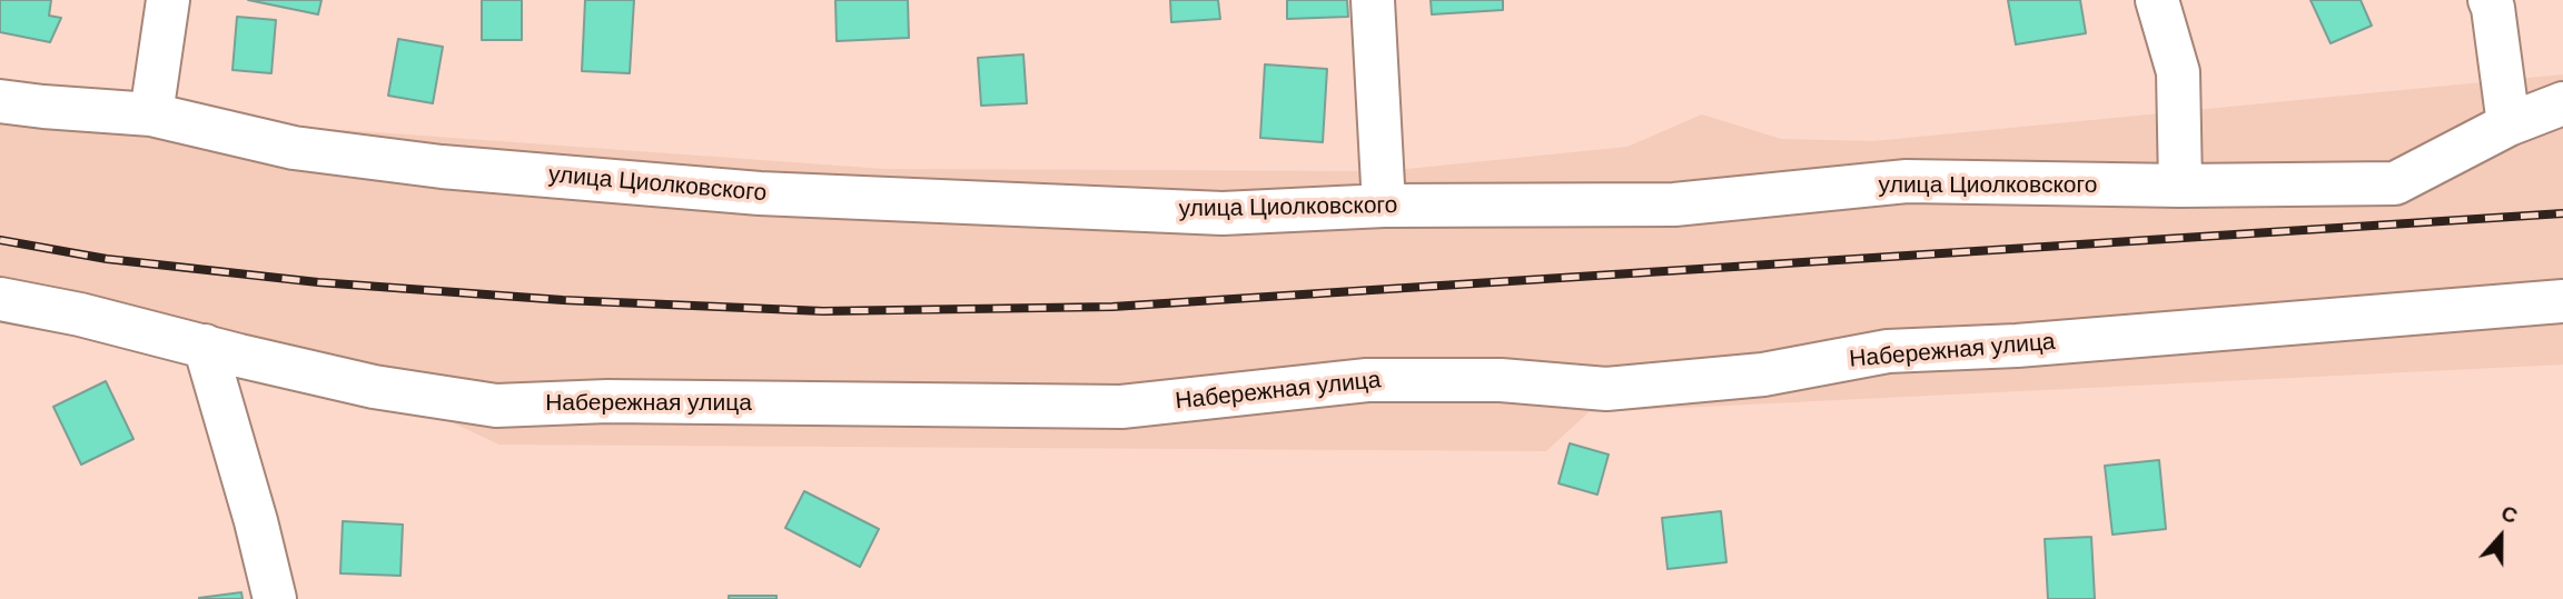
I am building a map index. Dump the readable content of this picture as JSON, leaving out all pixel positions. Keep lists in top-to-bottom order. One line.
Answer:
{"streets":{"street":["улица Циолковского","Набережная улица"]},"north":"top"}
